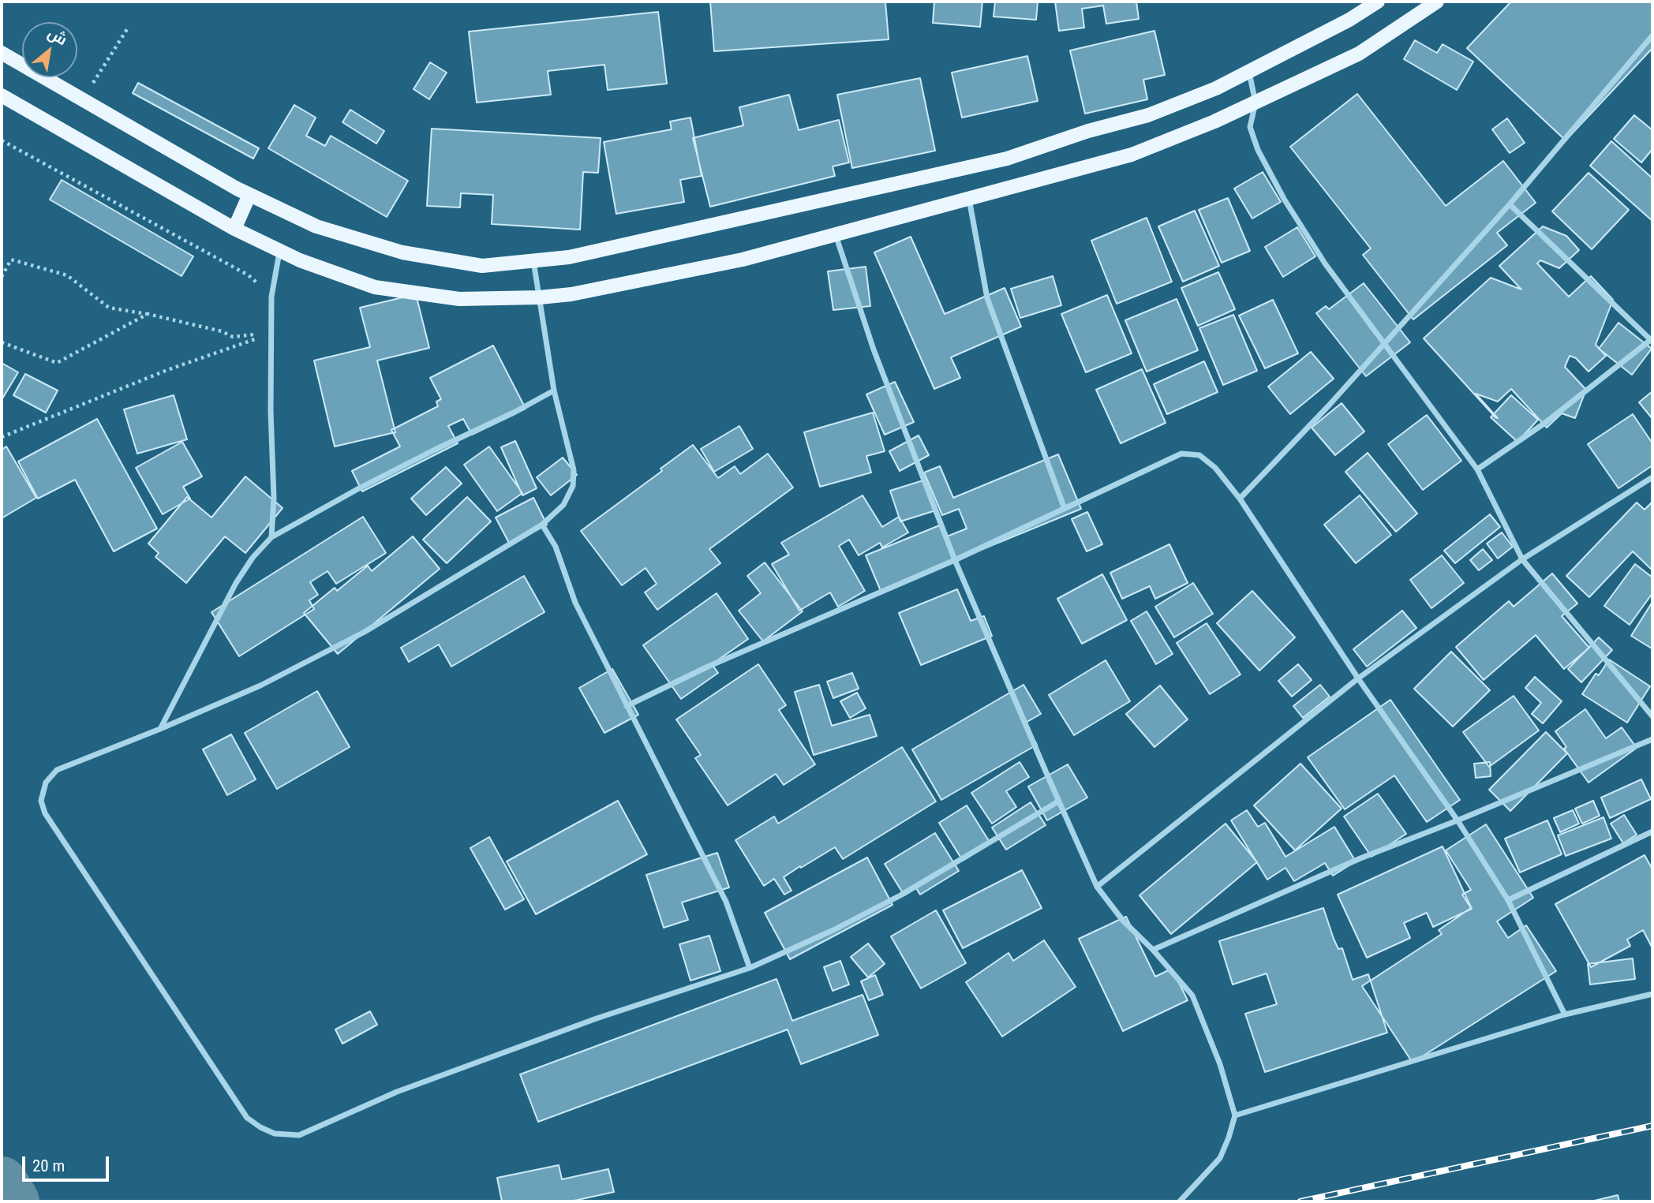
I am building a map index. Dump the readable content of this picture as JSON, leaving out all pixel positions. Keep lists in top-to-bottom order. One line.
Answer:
{"scale_bar":"20 m","north":"top right"}
